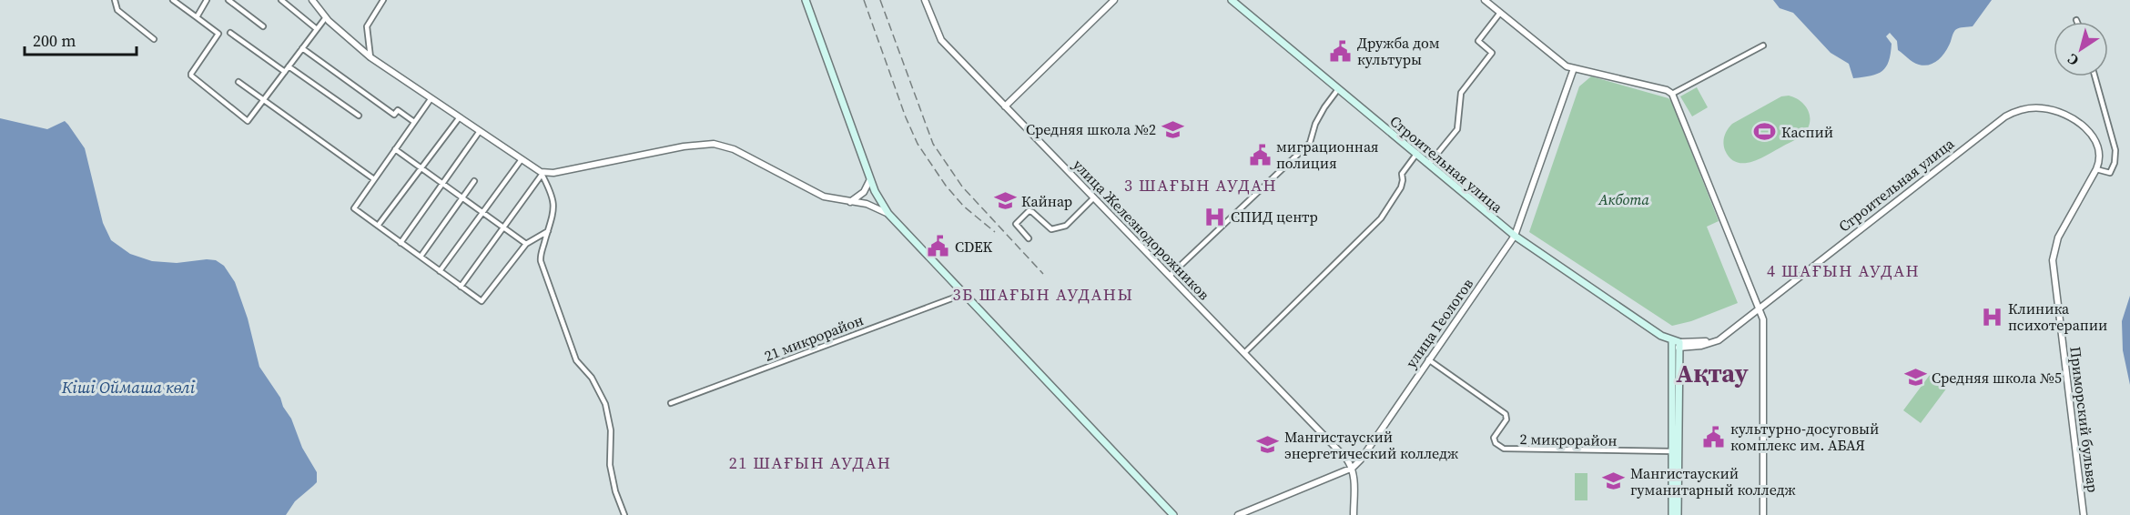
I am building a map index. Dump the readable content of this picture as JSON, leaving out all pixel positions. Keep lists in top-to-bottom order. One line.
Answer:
{"streets":{"main road":["Строительная улица"],"street":["улица Железнодорожников","улица Геологов","21 микрорайон","Приморский бульвар","2 микрорайон"]},"crossings":[["Строительная улица","улица Геологов"],["Строительная улица","Приморский бульвар"],["улица Железнодорожников","улица Геологов"],["улица Геологов","2 микрорайон"]],"districts":["3 ШАҒЫН АУДАН","4 ШАҒЫН АУДАН","3Б ШАҒЫН АУДАНЫ","Ақтау","21 ШАҒЫН АУДАН"],"water":["Кіші Оймаша көлi"],"parks":["Акбота"],"places":{"public building":["Дружба дом культуры","миграционная полиция","CDEK","культурно-досуговый комплекс им. АБАЯ"],"school or university":["Средняя школа №2","Кайнар","Средняя школа №5","Мангистауский энергетический колледж","Мангистауский гуманитарный колледж"],"sports":["Каспий"],"hospital":["СПИД центр","Клиника психотерапии"]},"scale_bar":"200 m","north":"bottom left"}
